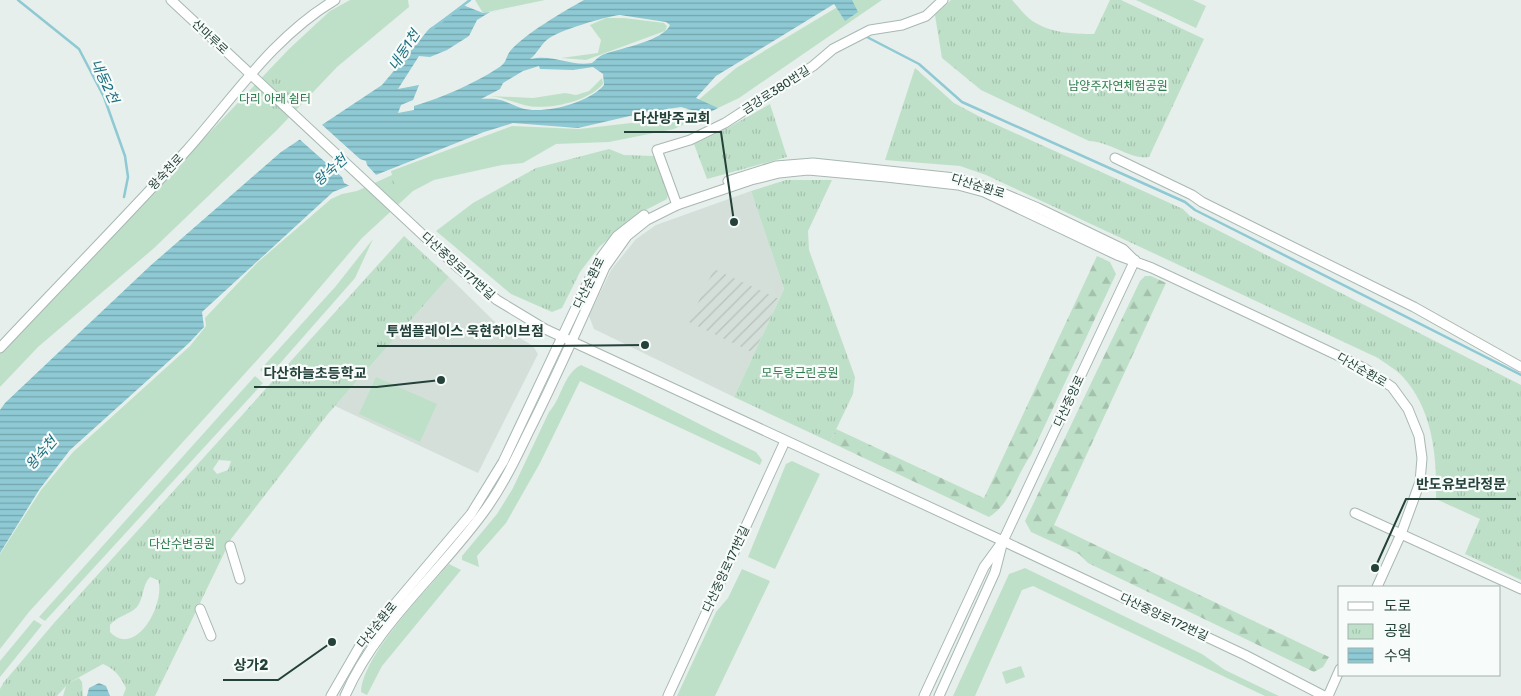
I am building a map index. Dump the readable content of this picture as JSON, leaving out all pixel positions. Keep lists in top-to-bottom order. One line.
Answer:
{"streets":{"street":["산마루로","금강로380번길","왕숙천로","다산순환로","다산중앙로171번길","다산중앙로","다산중앙로172번길"]},"crossings":[["산마루로","왕숙천로"],["산마루로","다산중앙로171번길"],["금강로380번길","다산순환로"],["왕숙천로","다산중앙로171번길"],["다산순환로","다산중앙로171번길"],["다산순환로","다산중앙로"],["다산중앙로171번길","다산중앙로"],["다산중앙로171번길","다산중앙로172번길"],["다산중앙로","다산중앙로172번길"]],"water":["내동1천","내동2천","왕숙천"],"parks":["남양주자연체험공원","다리 아래 쉼터","모두랑근린공원","다산수변공원"],"places":["다산방주교회","투썸플레이스 욱현하이브점","다산하늘초등학교","반도유보라정문","상가2"],"legend":["도로","공원","수역"]}
